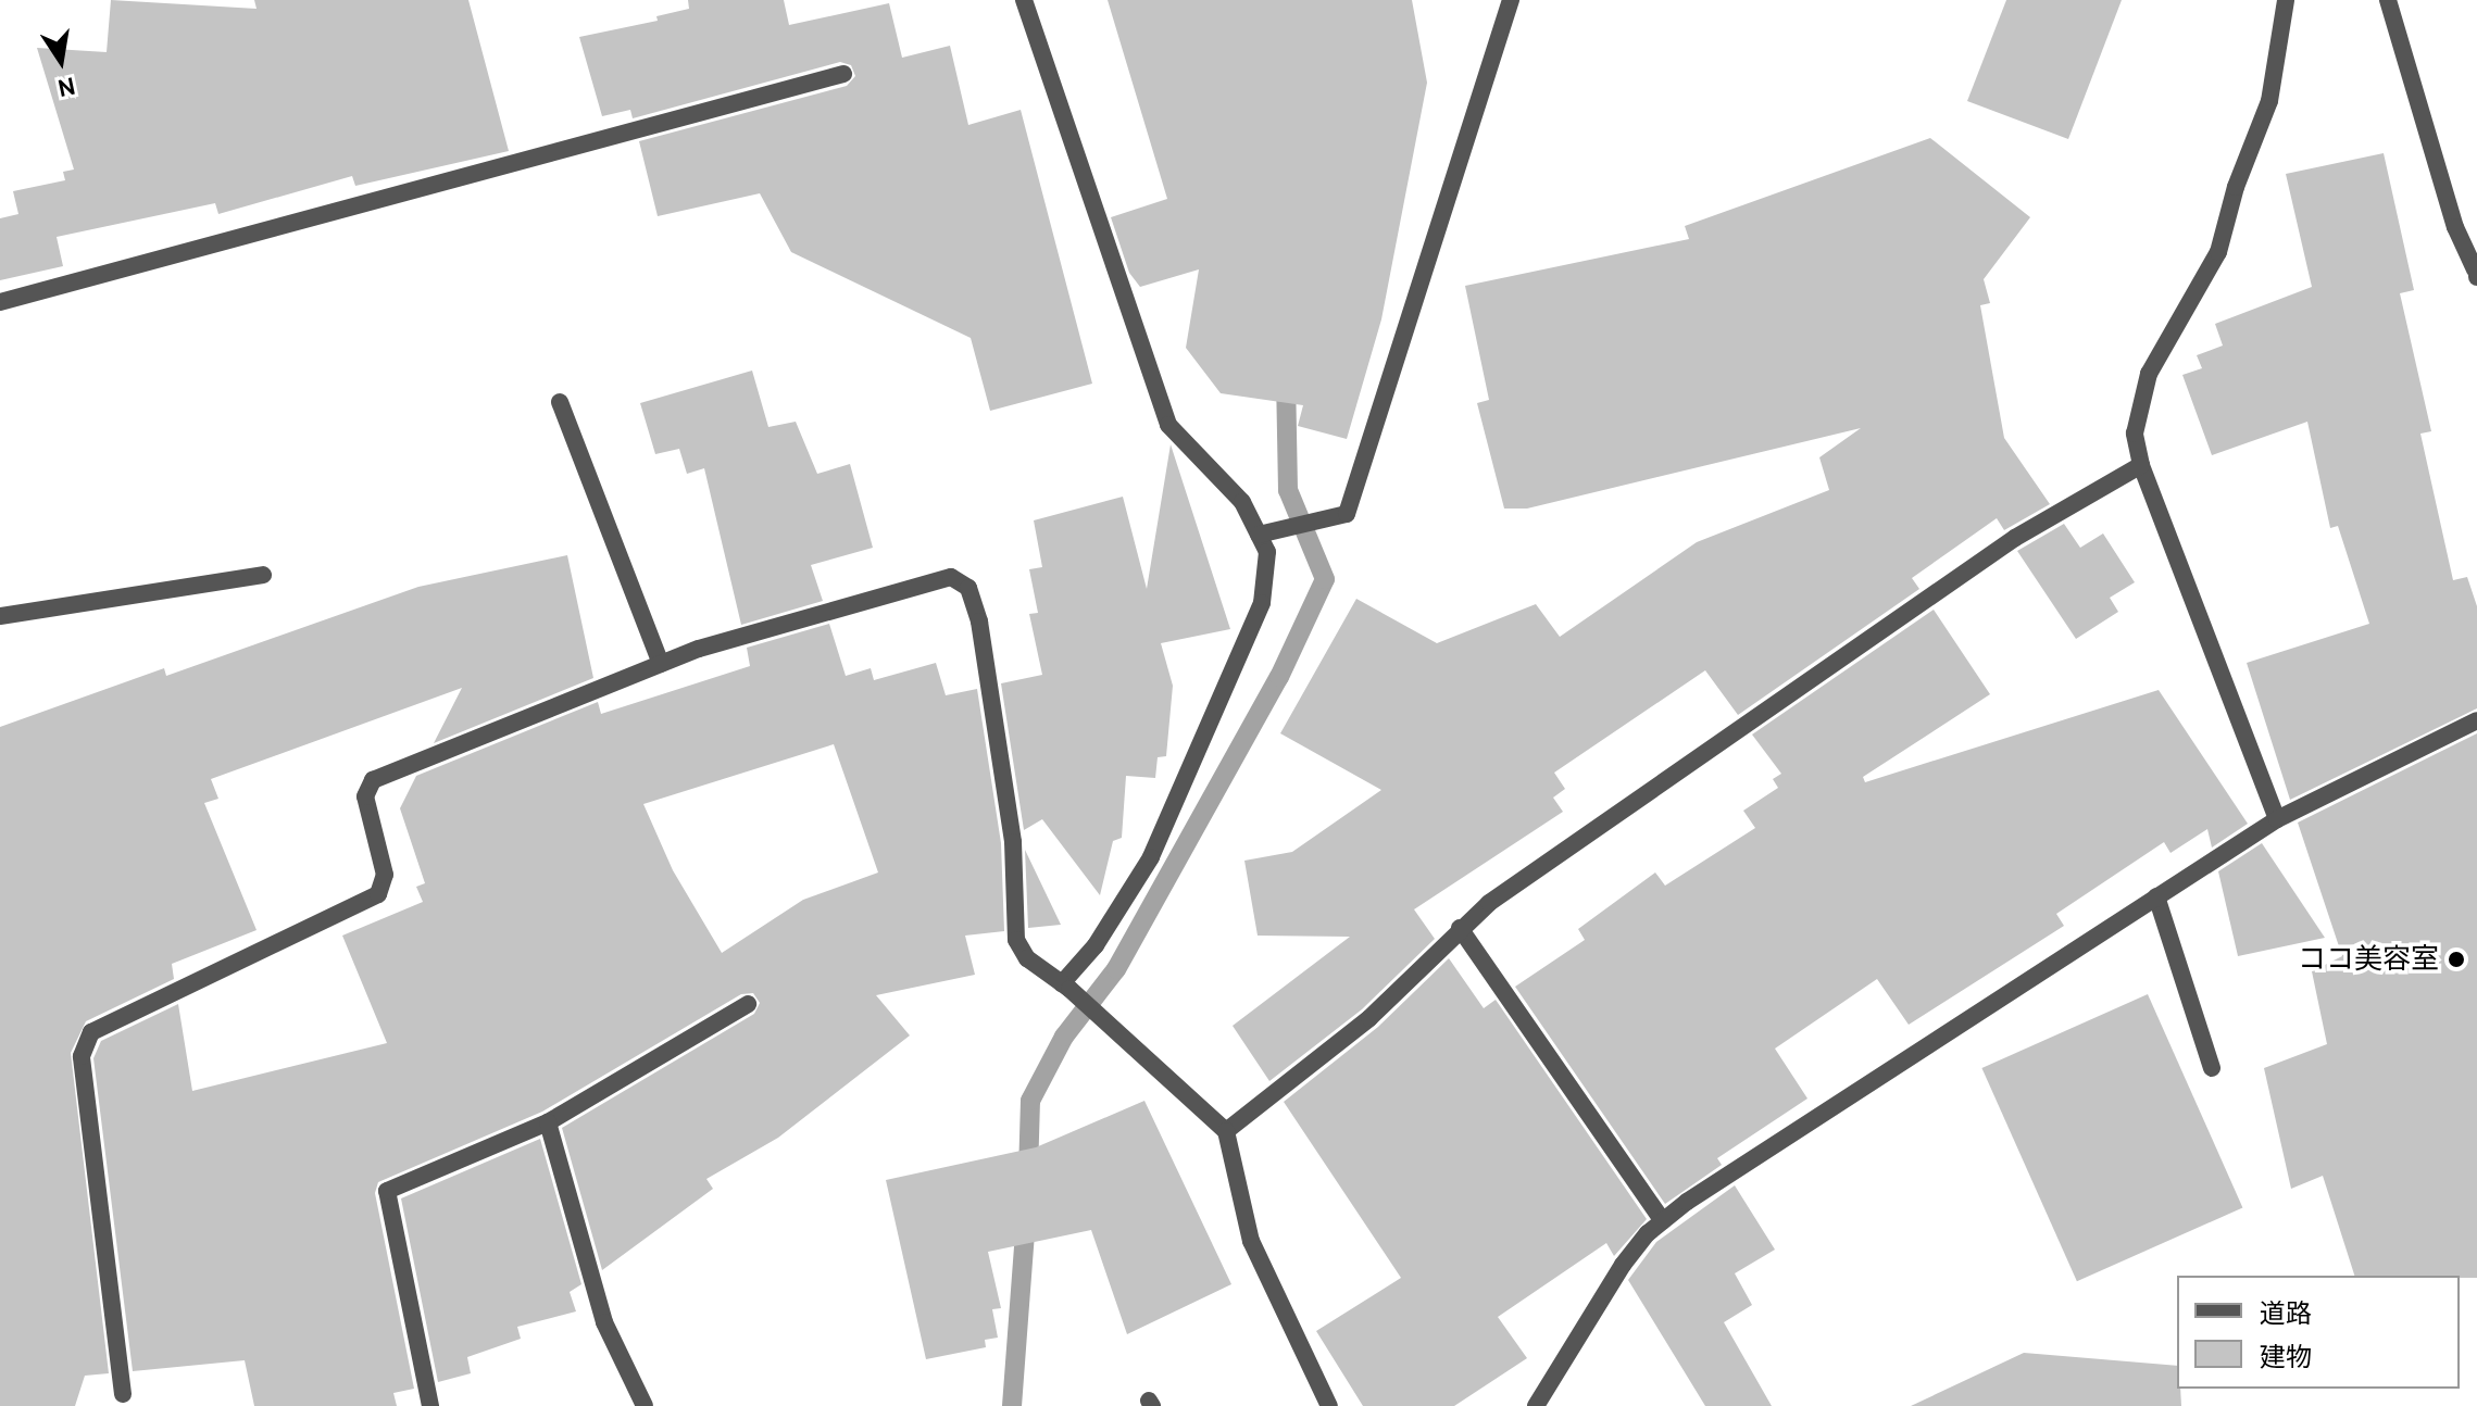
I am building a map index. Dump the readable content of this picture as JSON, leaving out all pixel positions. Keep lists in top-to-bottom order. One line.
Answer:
{"places":["ココ美容室"],"legend":["道路","建物"],"north":"bottom"}
